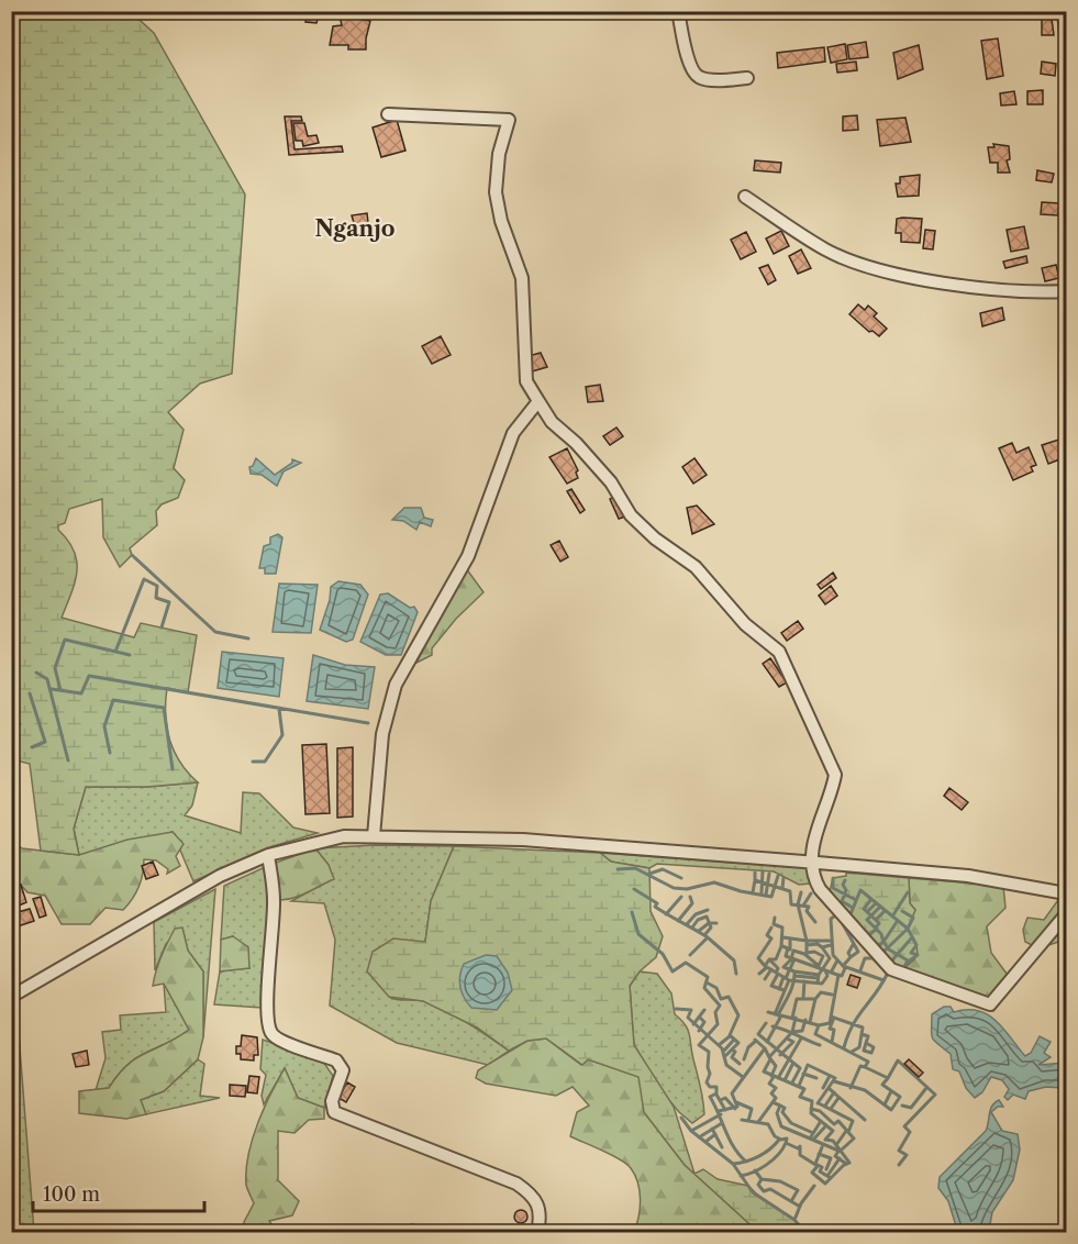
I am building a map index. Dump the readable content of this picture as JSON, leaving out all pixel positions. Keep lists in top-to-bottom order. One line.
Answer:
{"districts":["Nganjo"],"scale_bar":"100 m"}
